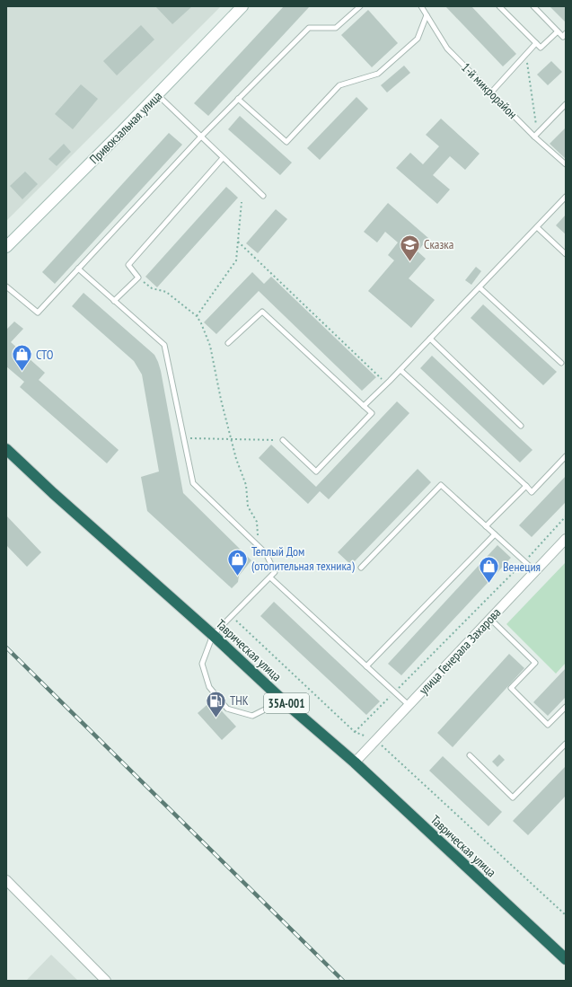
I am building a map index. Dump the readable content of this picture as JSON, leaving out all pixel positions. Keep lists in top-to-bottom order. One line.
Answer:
{"streets":{"highway":["Таврическая улица","35А-001"],"main road":["Привокзальная улица"],"street":["улица Генерала Захарова"],"lane":["1-й микрорайон"]},"crossings":[["Таврическая улица","улица Генерала Захарова"]],"places":{"school or university":["Сказка"],"shop":["СТО","Теплый Дом (отопительная техника)","Венеция"],"fuel station":["ТНК"]}}
